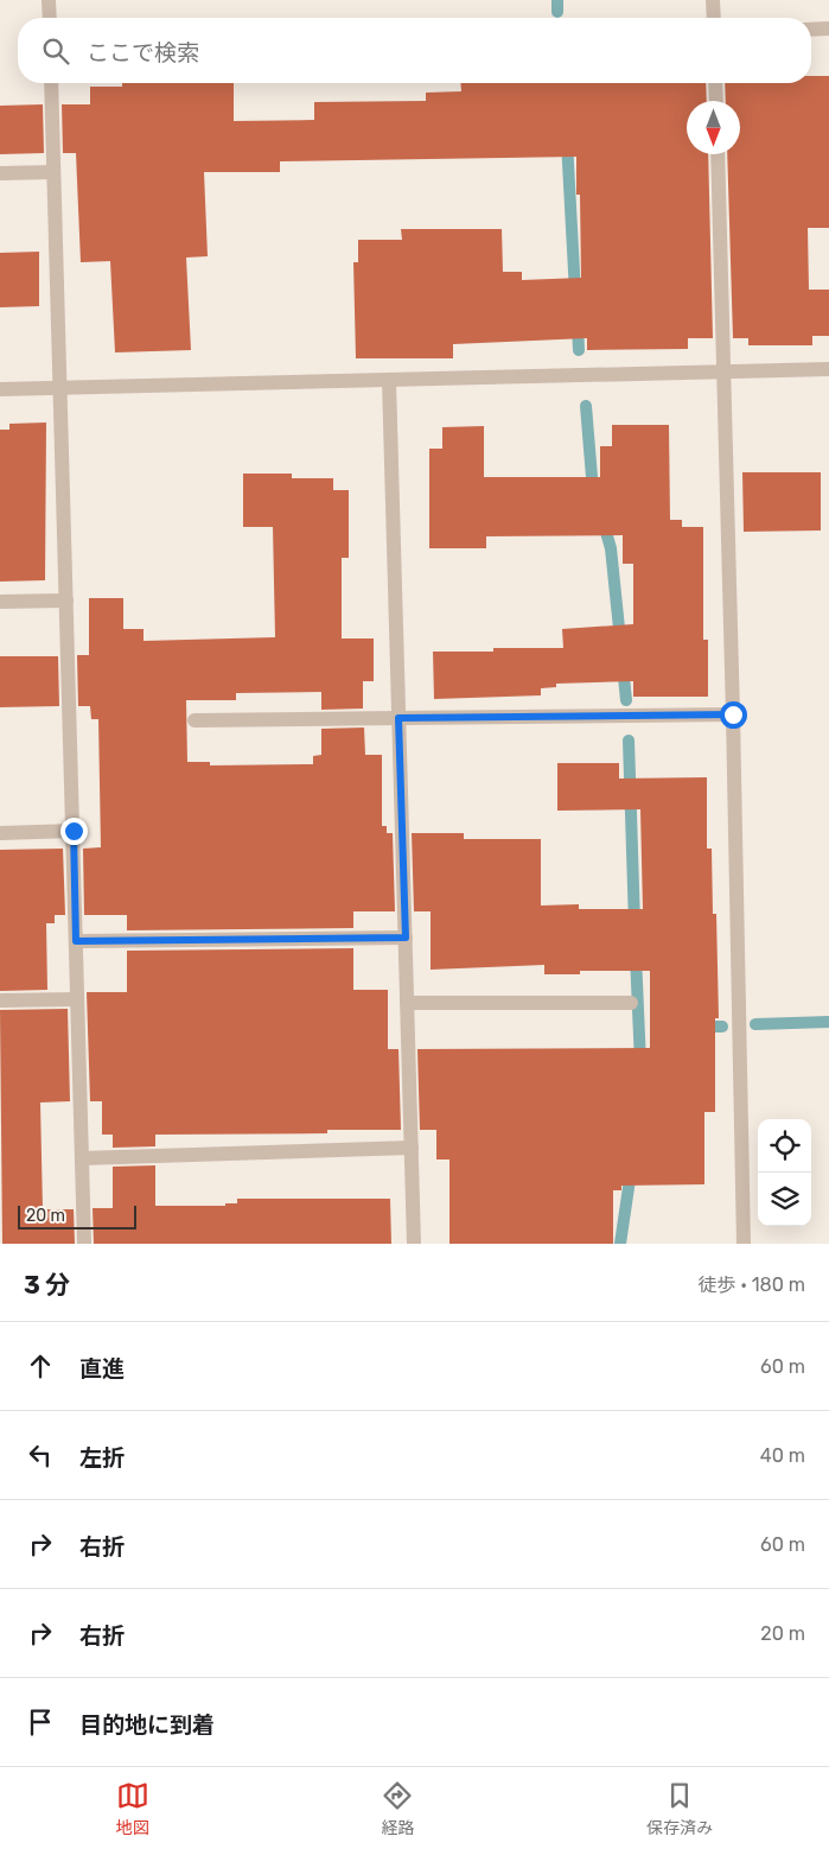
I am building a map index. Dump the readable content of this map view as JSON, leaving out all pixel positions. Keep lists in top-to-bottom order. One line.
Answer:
{"scale_bar":"20 m","north":"bottom","page":{"search":"ここで検索","scale":"20 m","heading":["3 分","徒歩 · 180 m"],"list":[["直進","60 m"],["左折","40 m"],["右折","60 m"],["右折","20 m"],"目的地に到着"],"nav":["地図","経路","保存済み"]}}
